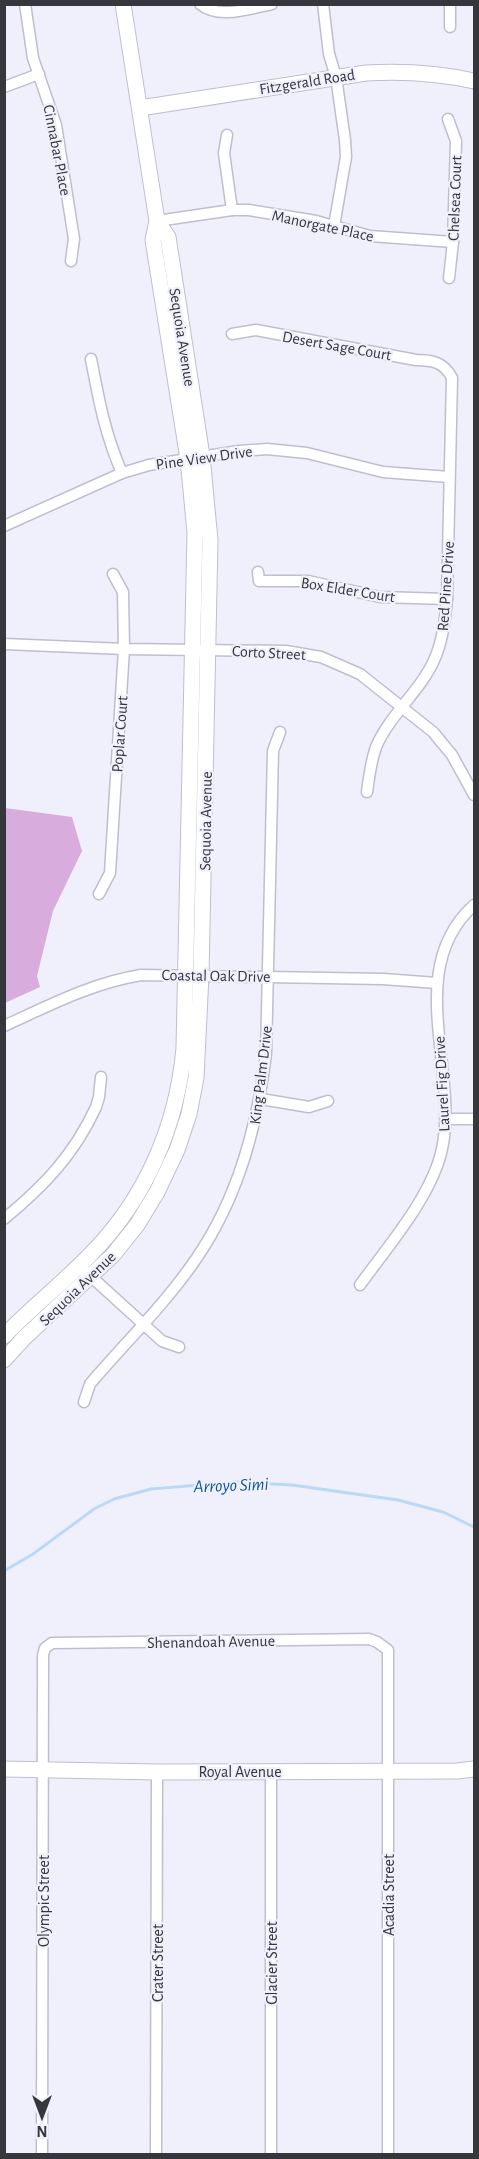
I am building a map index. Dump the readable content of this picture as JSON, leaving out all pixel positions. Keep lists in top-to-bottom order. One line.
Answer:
{"streets":{"main road":["Fitzgerald Road","Sequoia Avenue","Royal Avenue"],"street":["Cinnabar Place","Chelsea Court","Manorgate Place","Desert Sage Court","Pine View Drive","Red Pine Drive","Box Elder Court","Corto Street","Poplar Court","Coastal Oak Drive","King Palm Drive","Laurel Fig Drive","Shenandoah Avenue","Acadia Street","Olympic Street","Crater Street","Glacier Street"]},"crossings":[["Fitzgerald Road","Sequoia Avenue"],["Chelsea Court","Manorgate Place"],["Manorgate Place","Sequoia Avenue"],["Sequoia Avenue","Pine View Drive"],["Sequoia Avenue","Corto Street"],["Sequoia Avenue","Coastal Oak Drive"],["Desert Sage Court","Red Pine Drive"],["Pine View Drive","Red Pine Drive"],["Red Pine Drive","Box Elder Court"],["Red Pine Drive","Corto Street"],["Corto Street","Poplar Court"],["Coastal Oak Drive","King Palm Drive"],["Coastal Oak Drive","Laurel Fig Drive"],["Shenandoah Avenue","Acadia Street"],["Shenandoah Avenue","Olympic Street"],["Royal Avenue","Acadia Street"],["Royal Avenue","Olympic Street"],["Royal Avenue","Crater Street"],["Royal Avenue","Glacier Street"]],"water":["Arroyo Simi"],"north":"bottom"}
